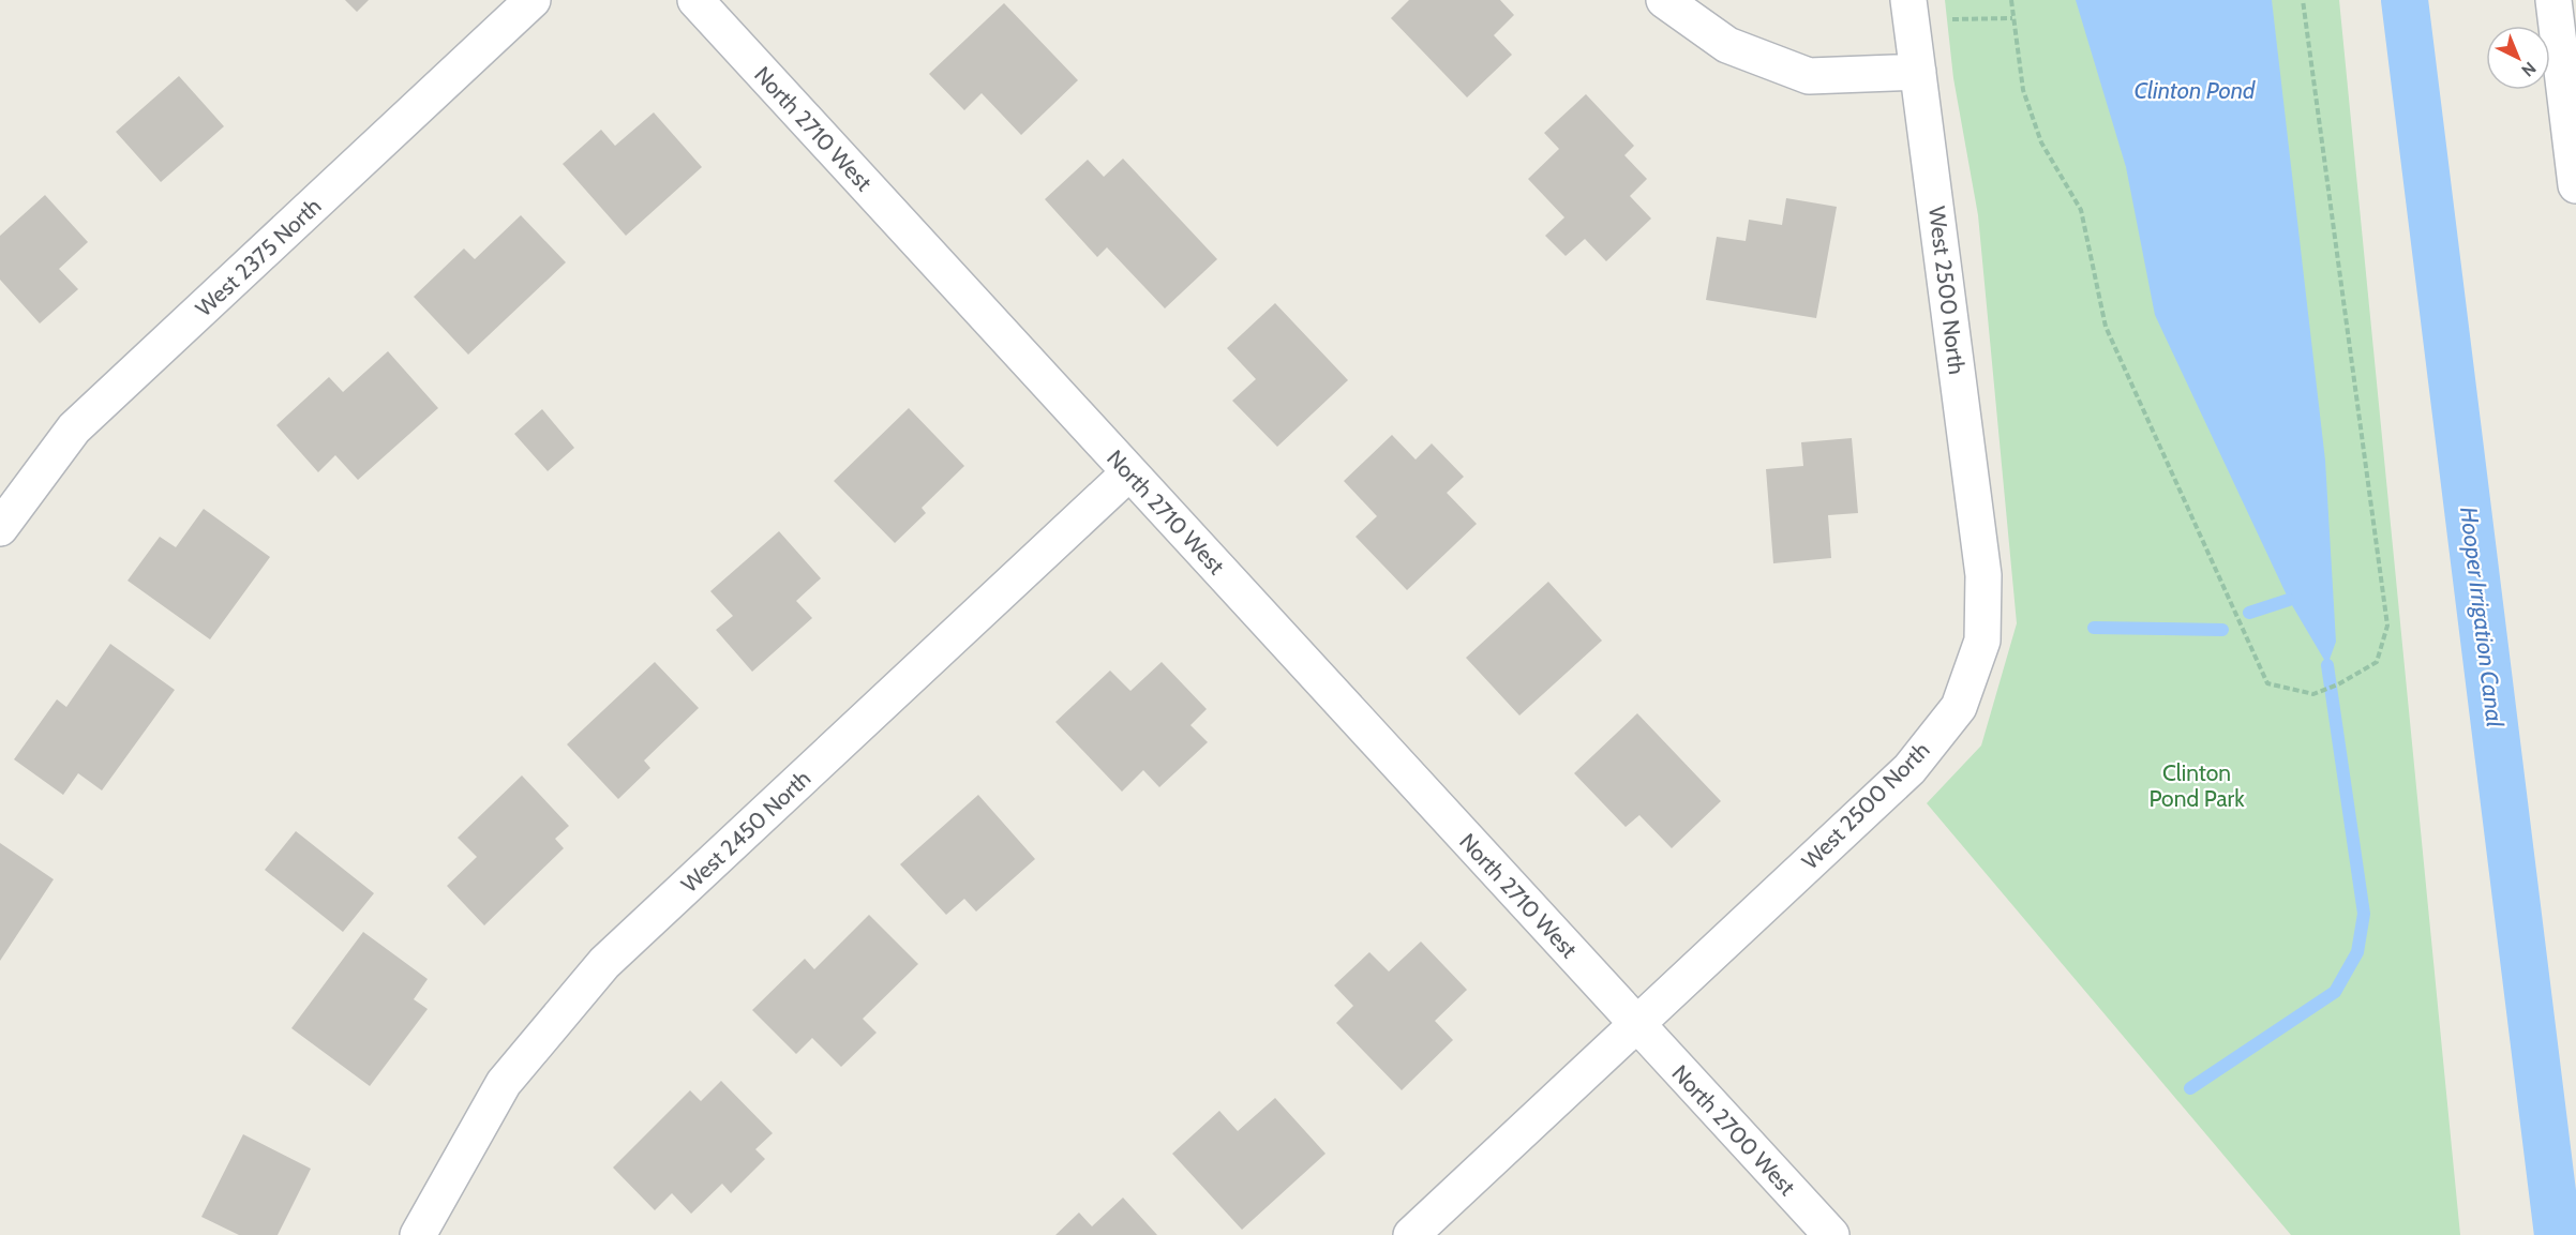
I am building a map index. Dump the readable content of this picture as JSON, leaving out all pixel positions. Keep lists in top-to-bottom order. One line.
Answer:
{"streets":{"street":["North 2710 West","West 2375 North","West 2500 North","West 2450 North","North 2700 West"]},"crossings":[["North 2710 West","West 2500 North"],["North 2710 West","West 2450 North"],["North 2710 West","North 2700 West"],["West 2500 North","North 2700 West"]],"water":["Clinton Pond","Hooper Irrigation Canal"],"parks":["Clinton Pond Park"],"north":"bottom right"}
